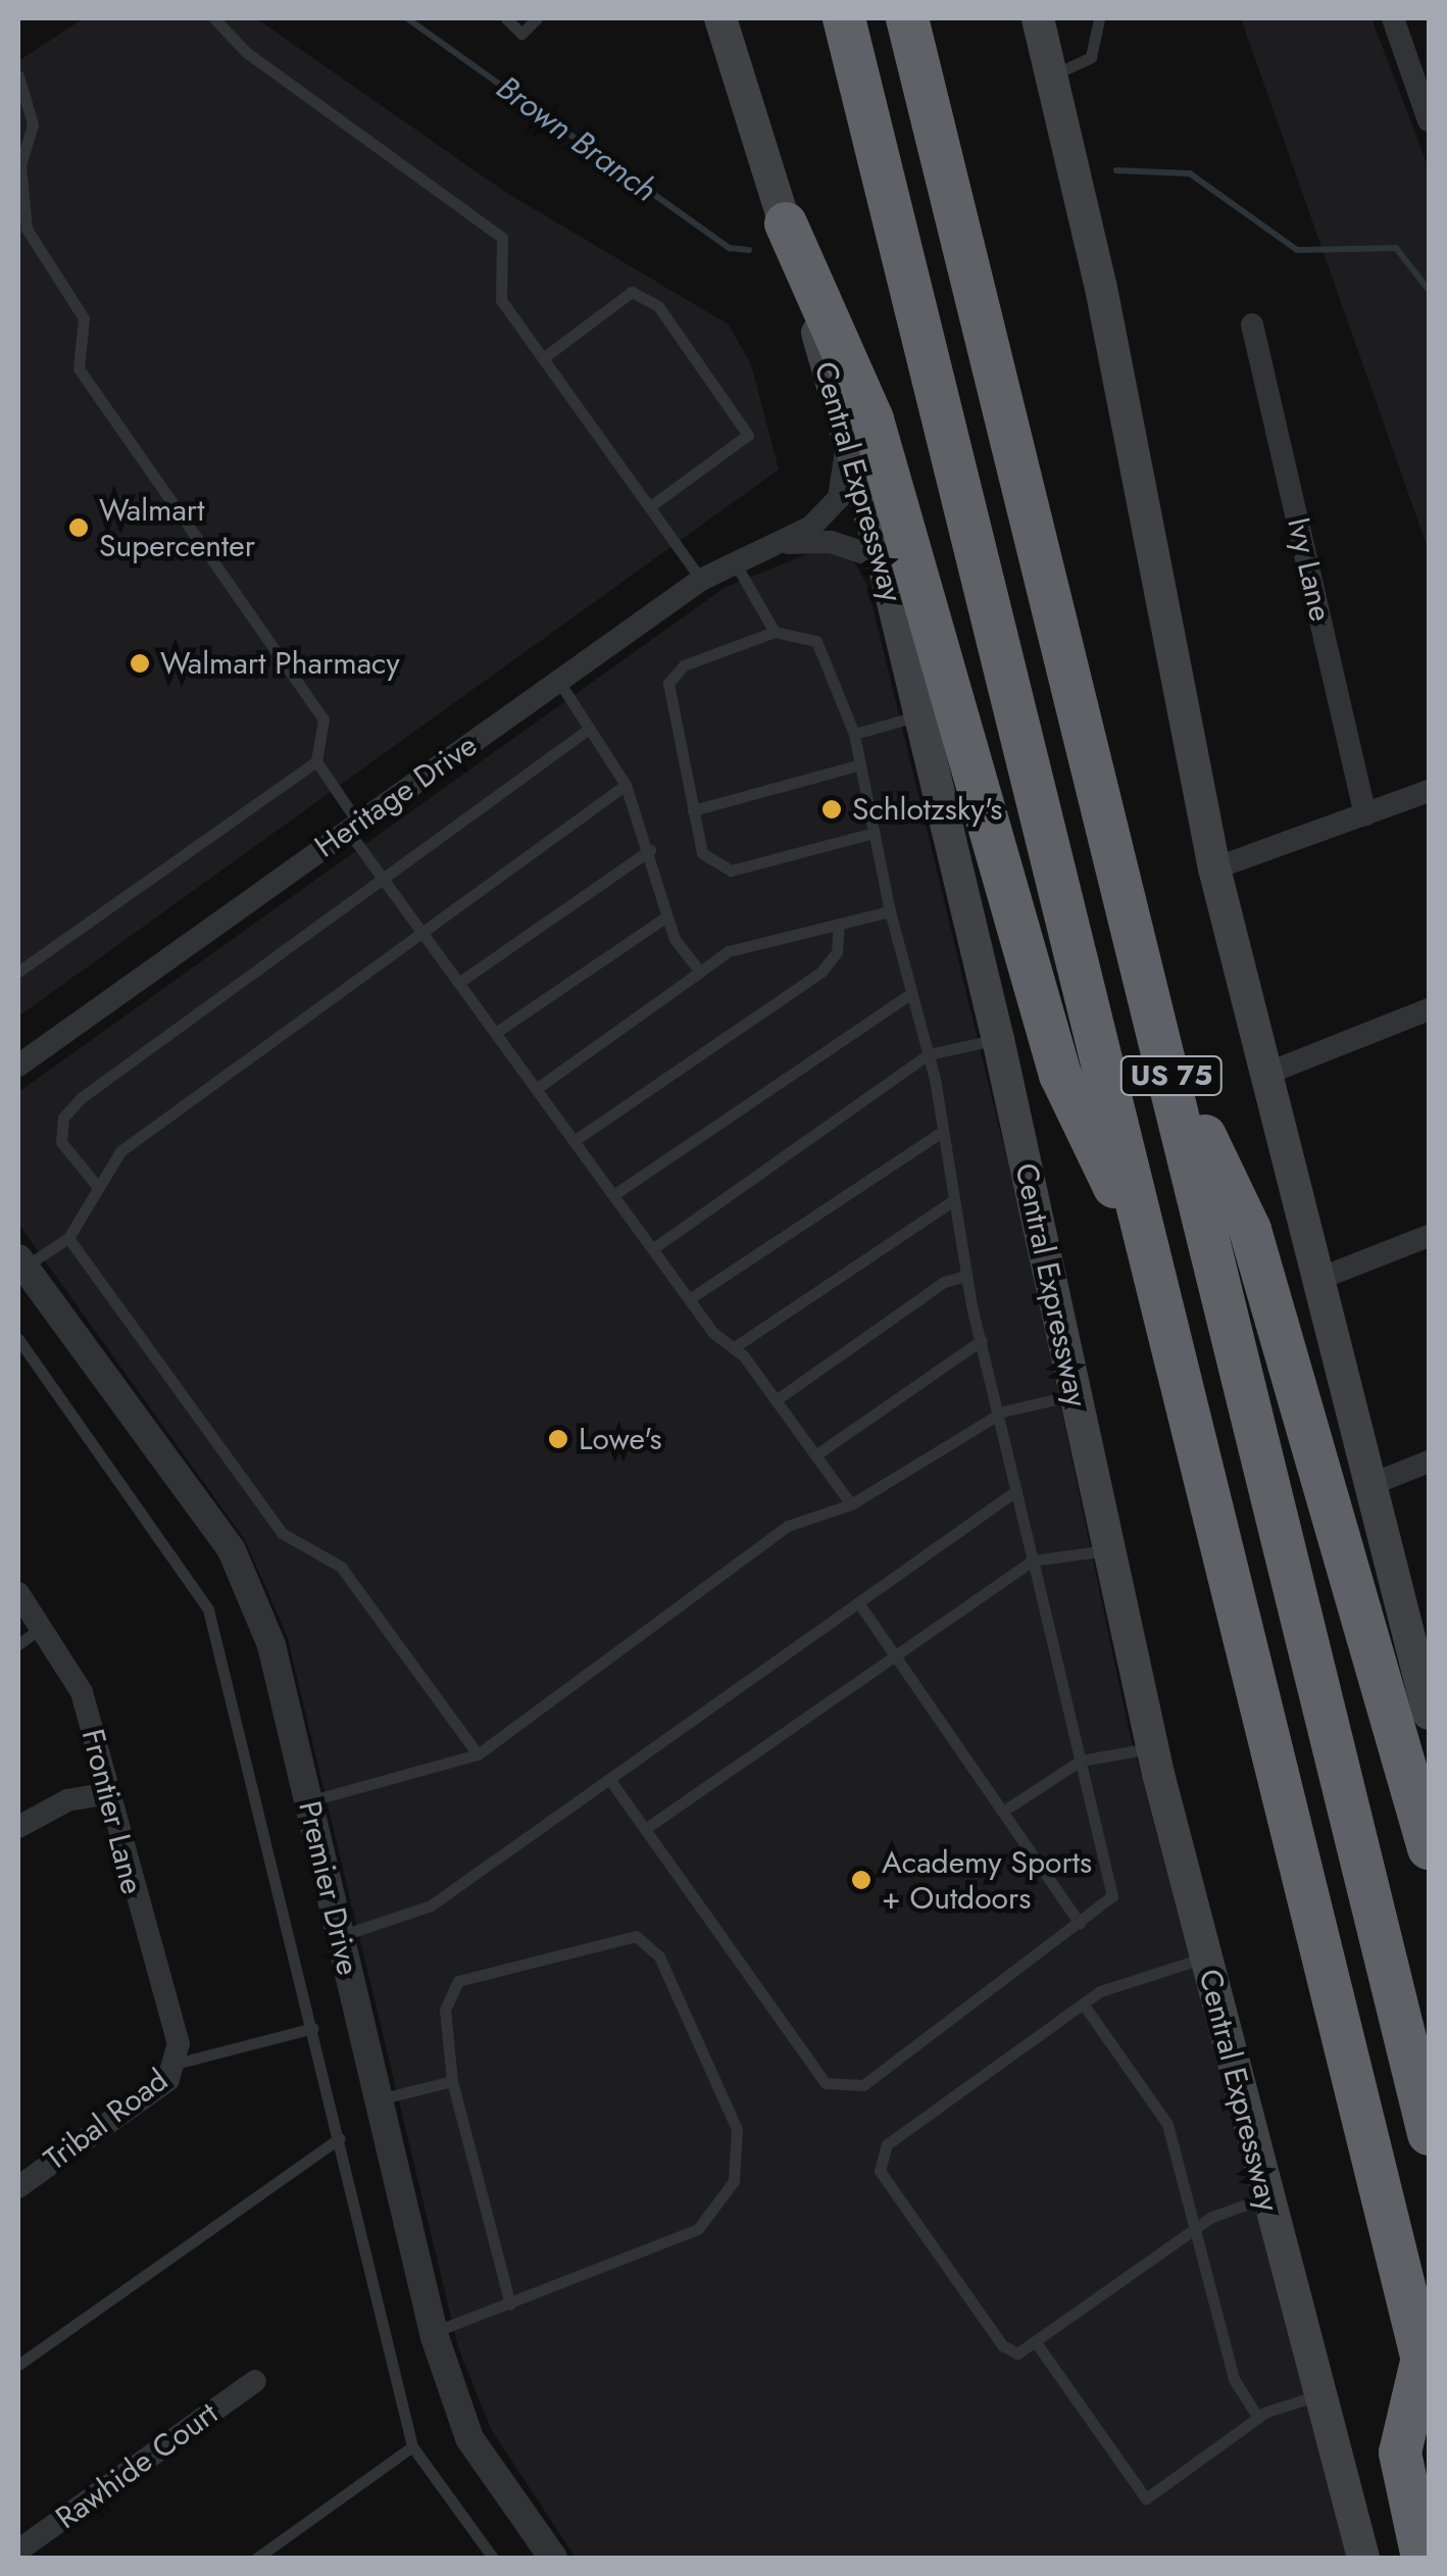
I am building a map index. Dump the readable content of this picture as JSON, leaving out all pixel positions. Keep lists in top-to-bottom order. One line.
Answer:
{"streets":{"highway":["US 75"],"main road":["Central Expressway"],"street":["Ivy Lane","Heritage Drive","Frontier Lane","Premier Drive","Tribal Road","Rawhide Court"]},"crossings":[["Central Expressway","Heritage Drive"],["Frontier Lane","Tribal Road"]],"water":["Brown Branch"],"places":["Walmart Supercenter","Walmart Pharmacy","Schlotzsky's","Lowe's","Academy Sports + Outdoors"]}
